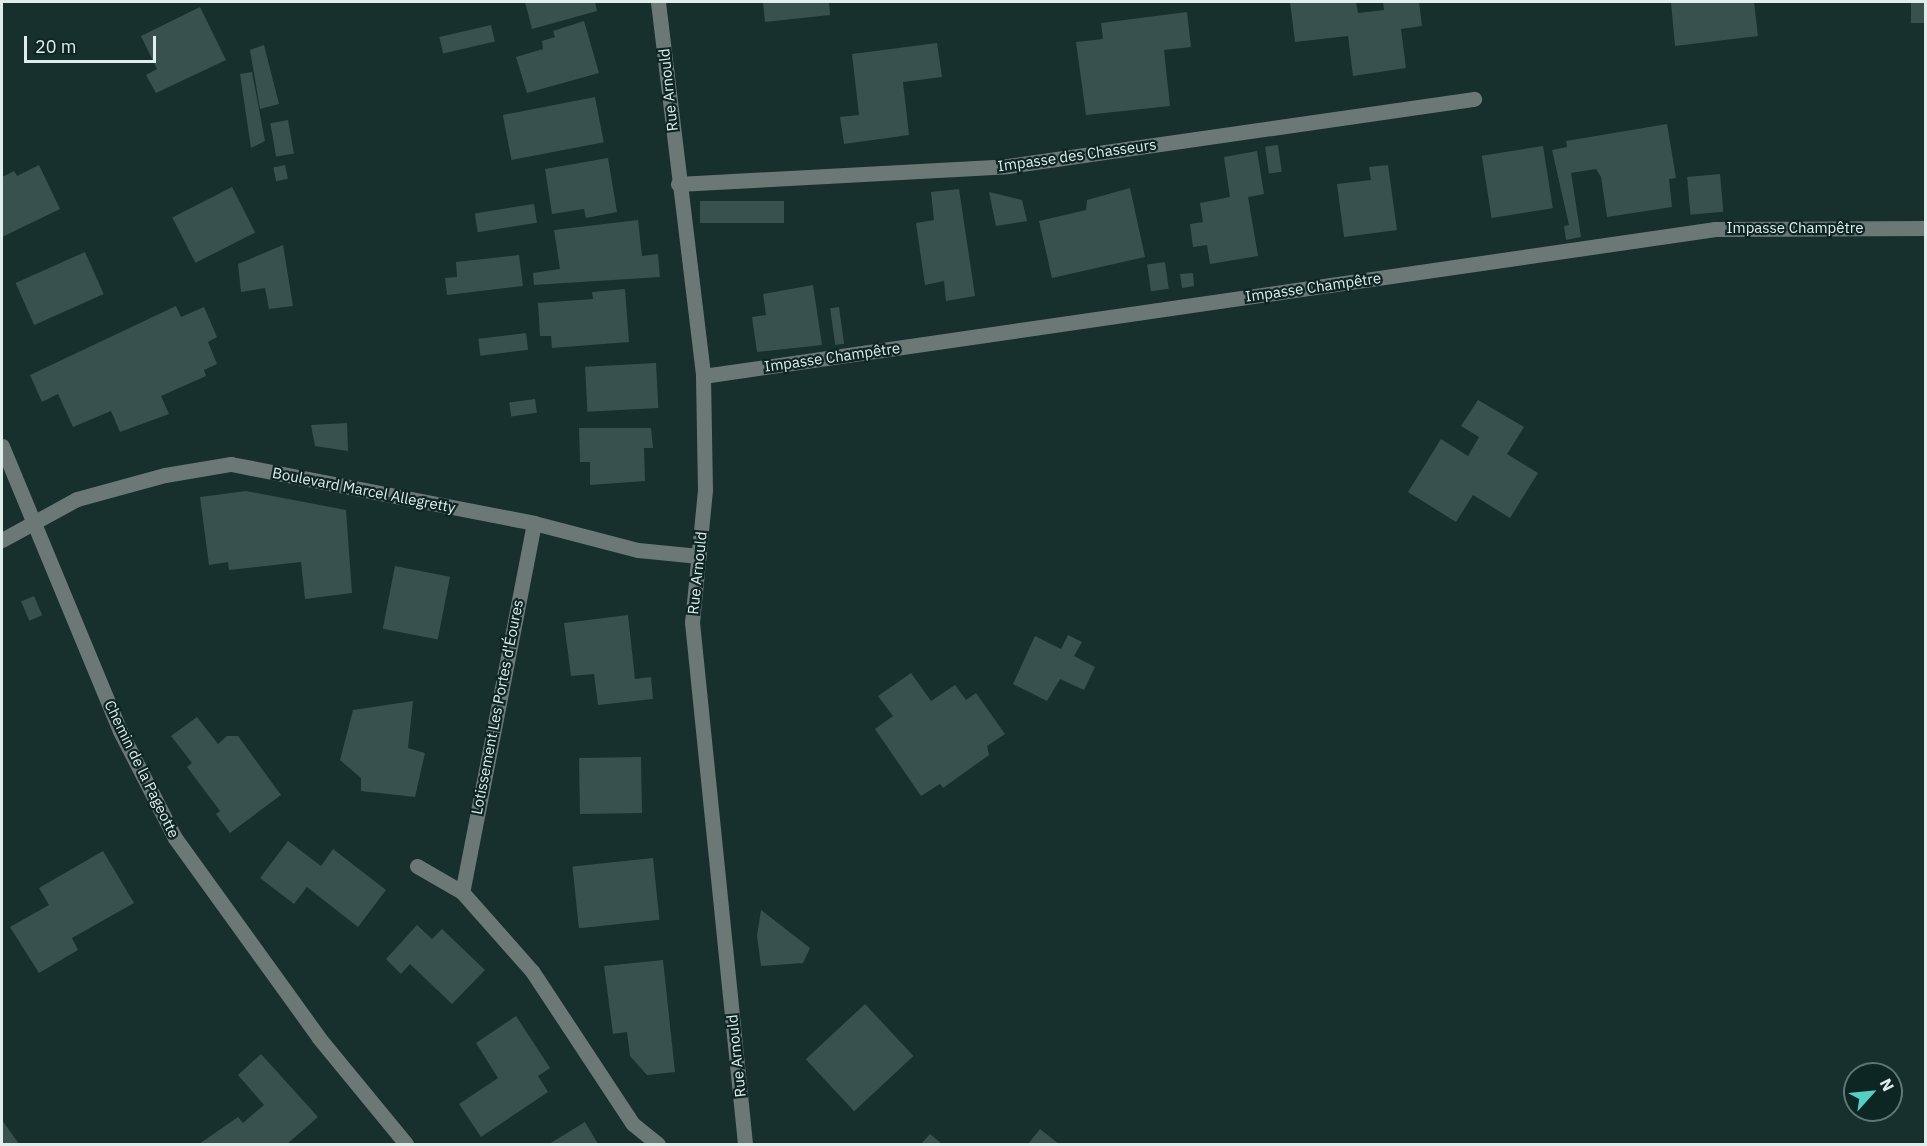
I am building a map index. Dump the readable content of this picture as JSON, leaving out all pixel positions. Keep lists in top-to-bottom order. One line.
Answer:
{"streets":{"street":["Rue Arnould","Impasse des Chasseurs","Impasse Champêtre","Boulevard Marcel Allegretty","Lotissement Les Portes d'Éoures","Chemin de la Pageotte"]},"crossings":[["Rue Arnould","Impasse des Chasseurs"],["Rue Arnould","Impasse Champêtre"],["Rue Arnould","Boulevard Marcel Allegretty"],["Boulevard Marcel Allegretty","Lotissement Les Portes d'Éoures"],["Boulevard Marcel Allegretty","Chemin de la Pageotte"]],"scale_bar":"20 m","north":"top right"}
